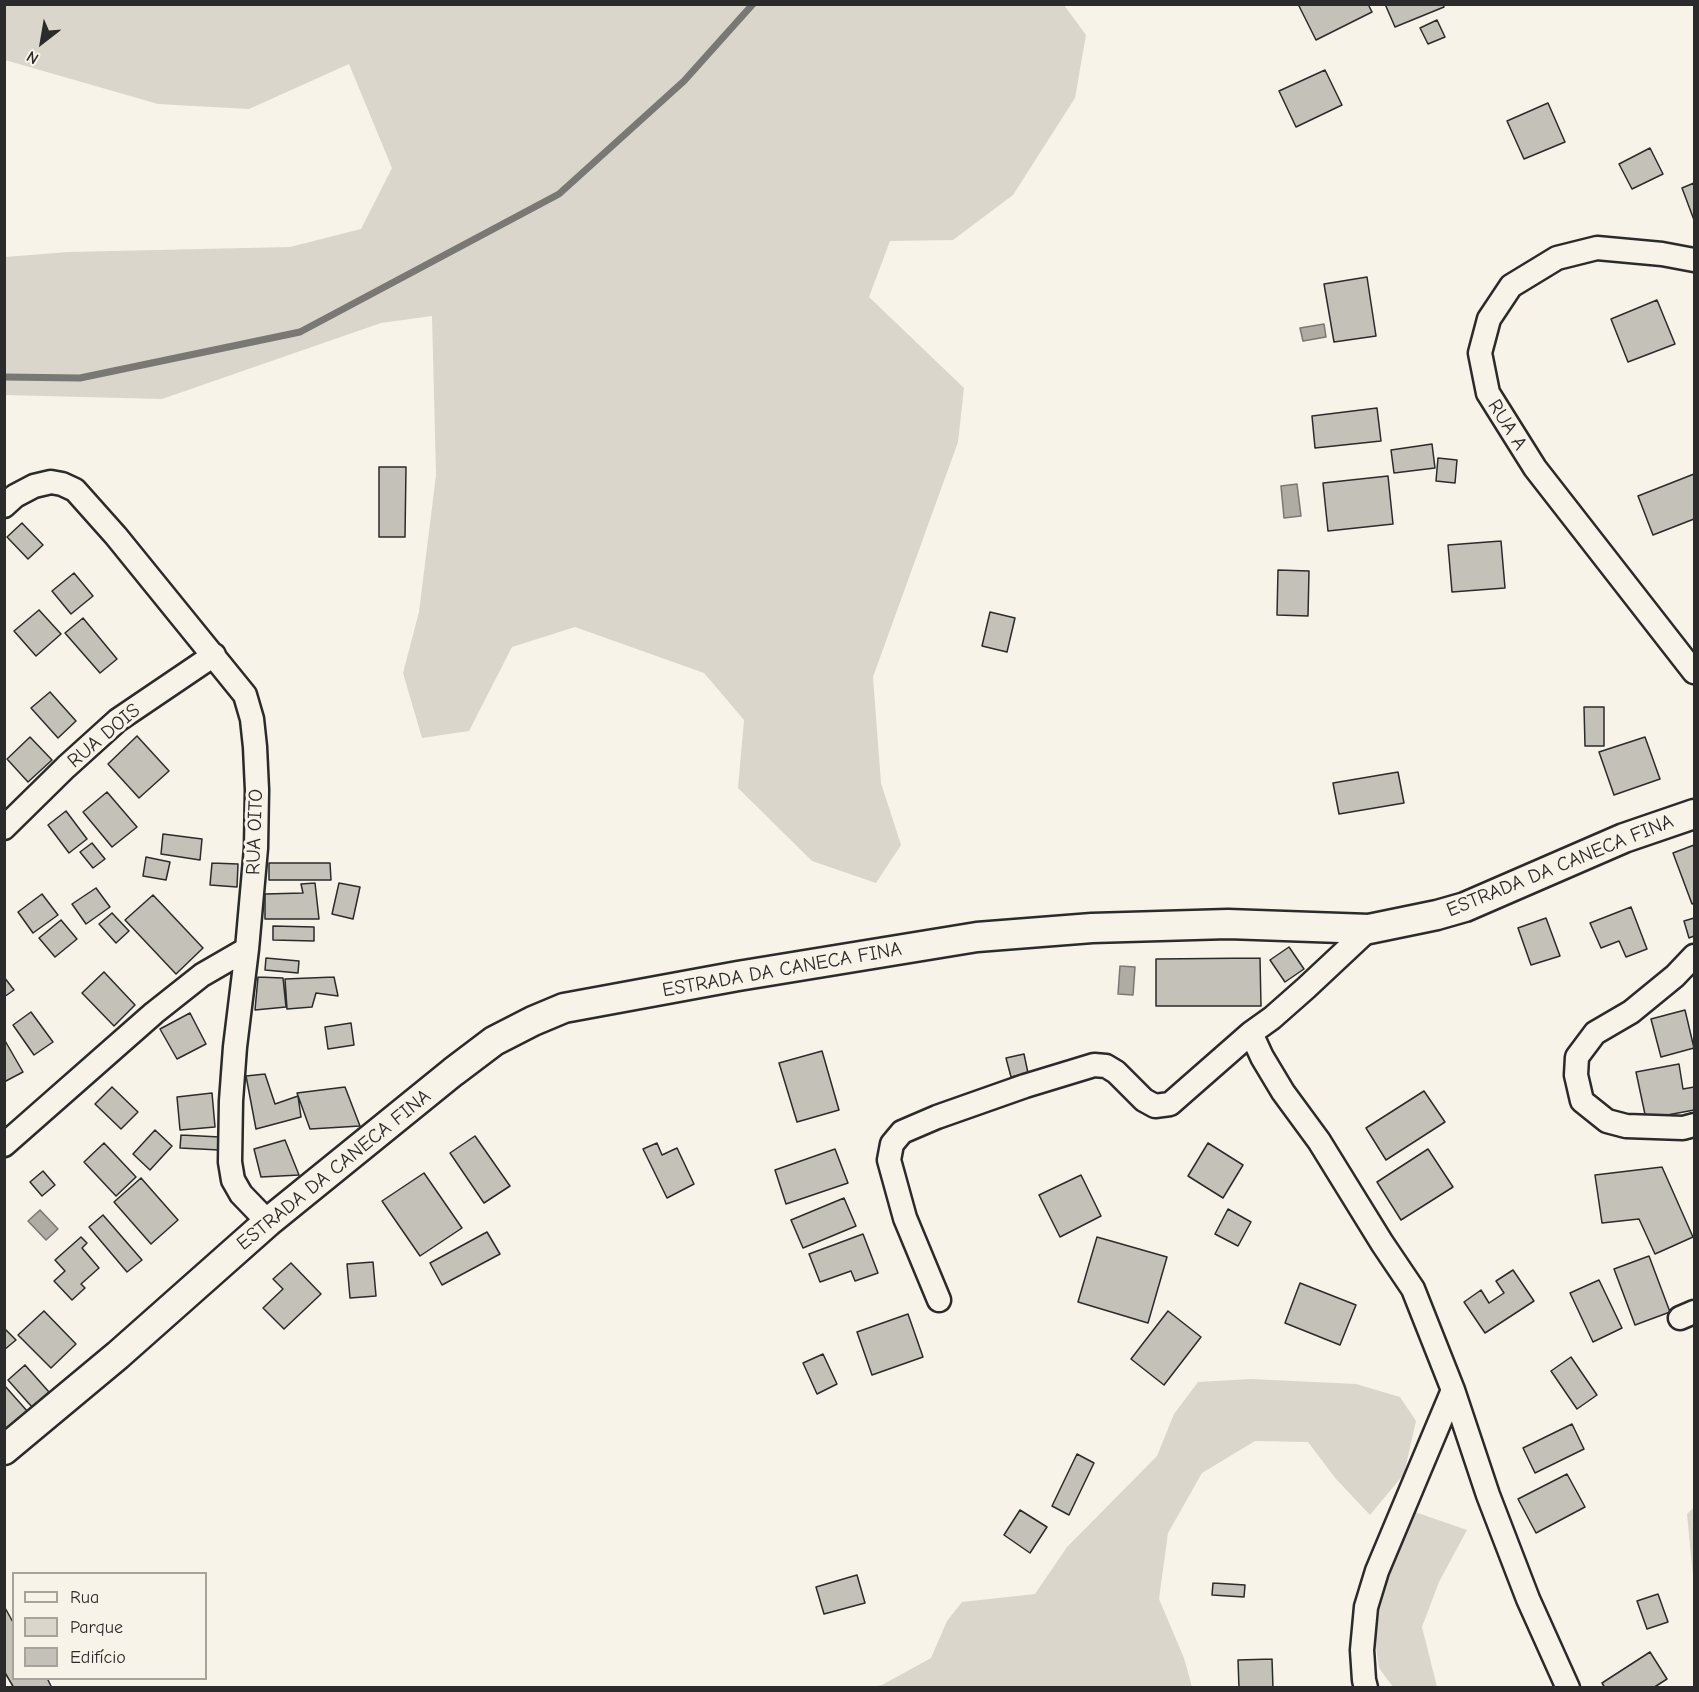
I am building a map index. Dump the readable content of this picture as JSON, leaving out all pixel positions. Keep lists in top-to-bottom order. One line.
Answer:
{"streets":{"street":["RUA A","RUA DOIS","RUA OITO","ESTRADA DA CANECA FINA"]},"crossings":[["RUA DOIS","RUA OITO"],["RUA OITO","ESTRADA DA CANECA FINA"]],"legend":["Rua","Parque","Edifício"],"north":"bottom left"}
